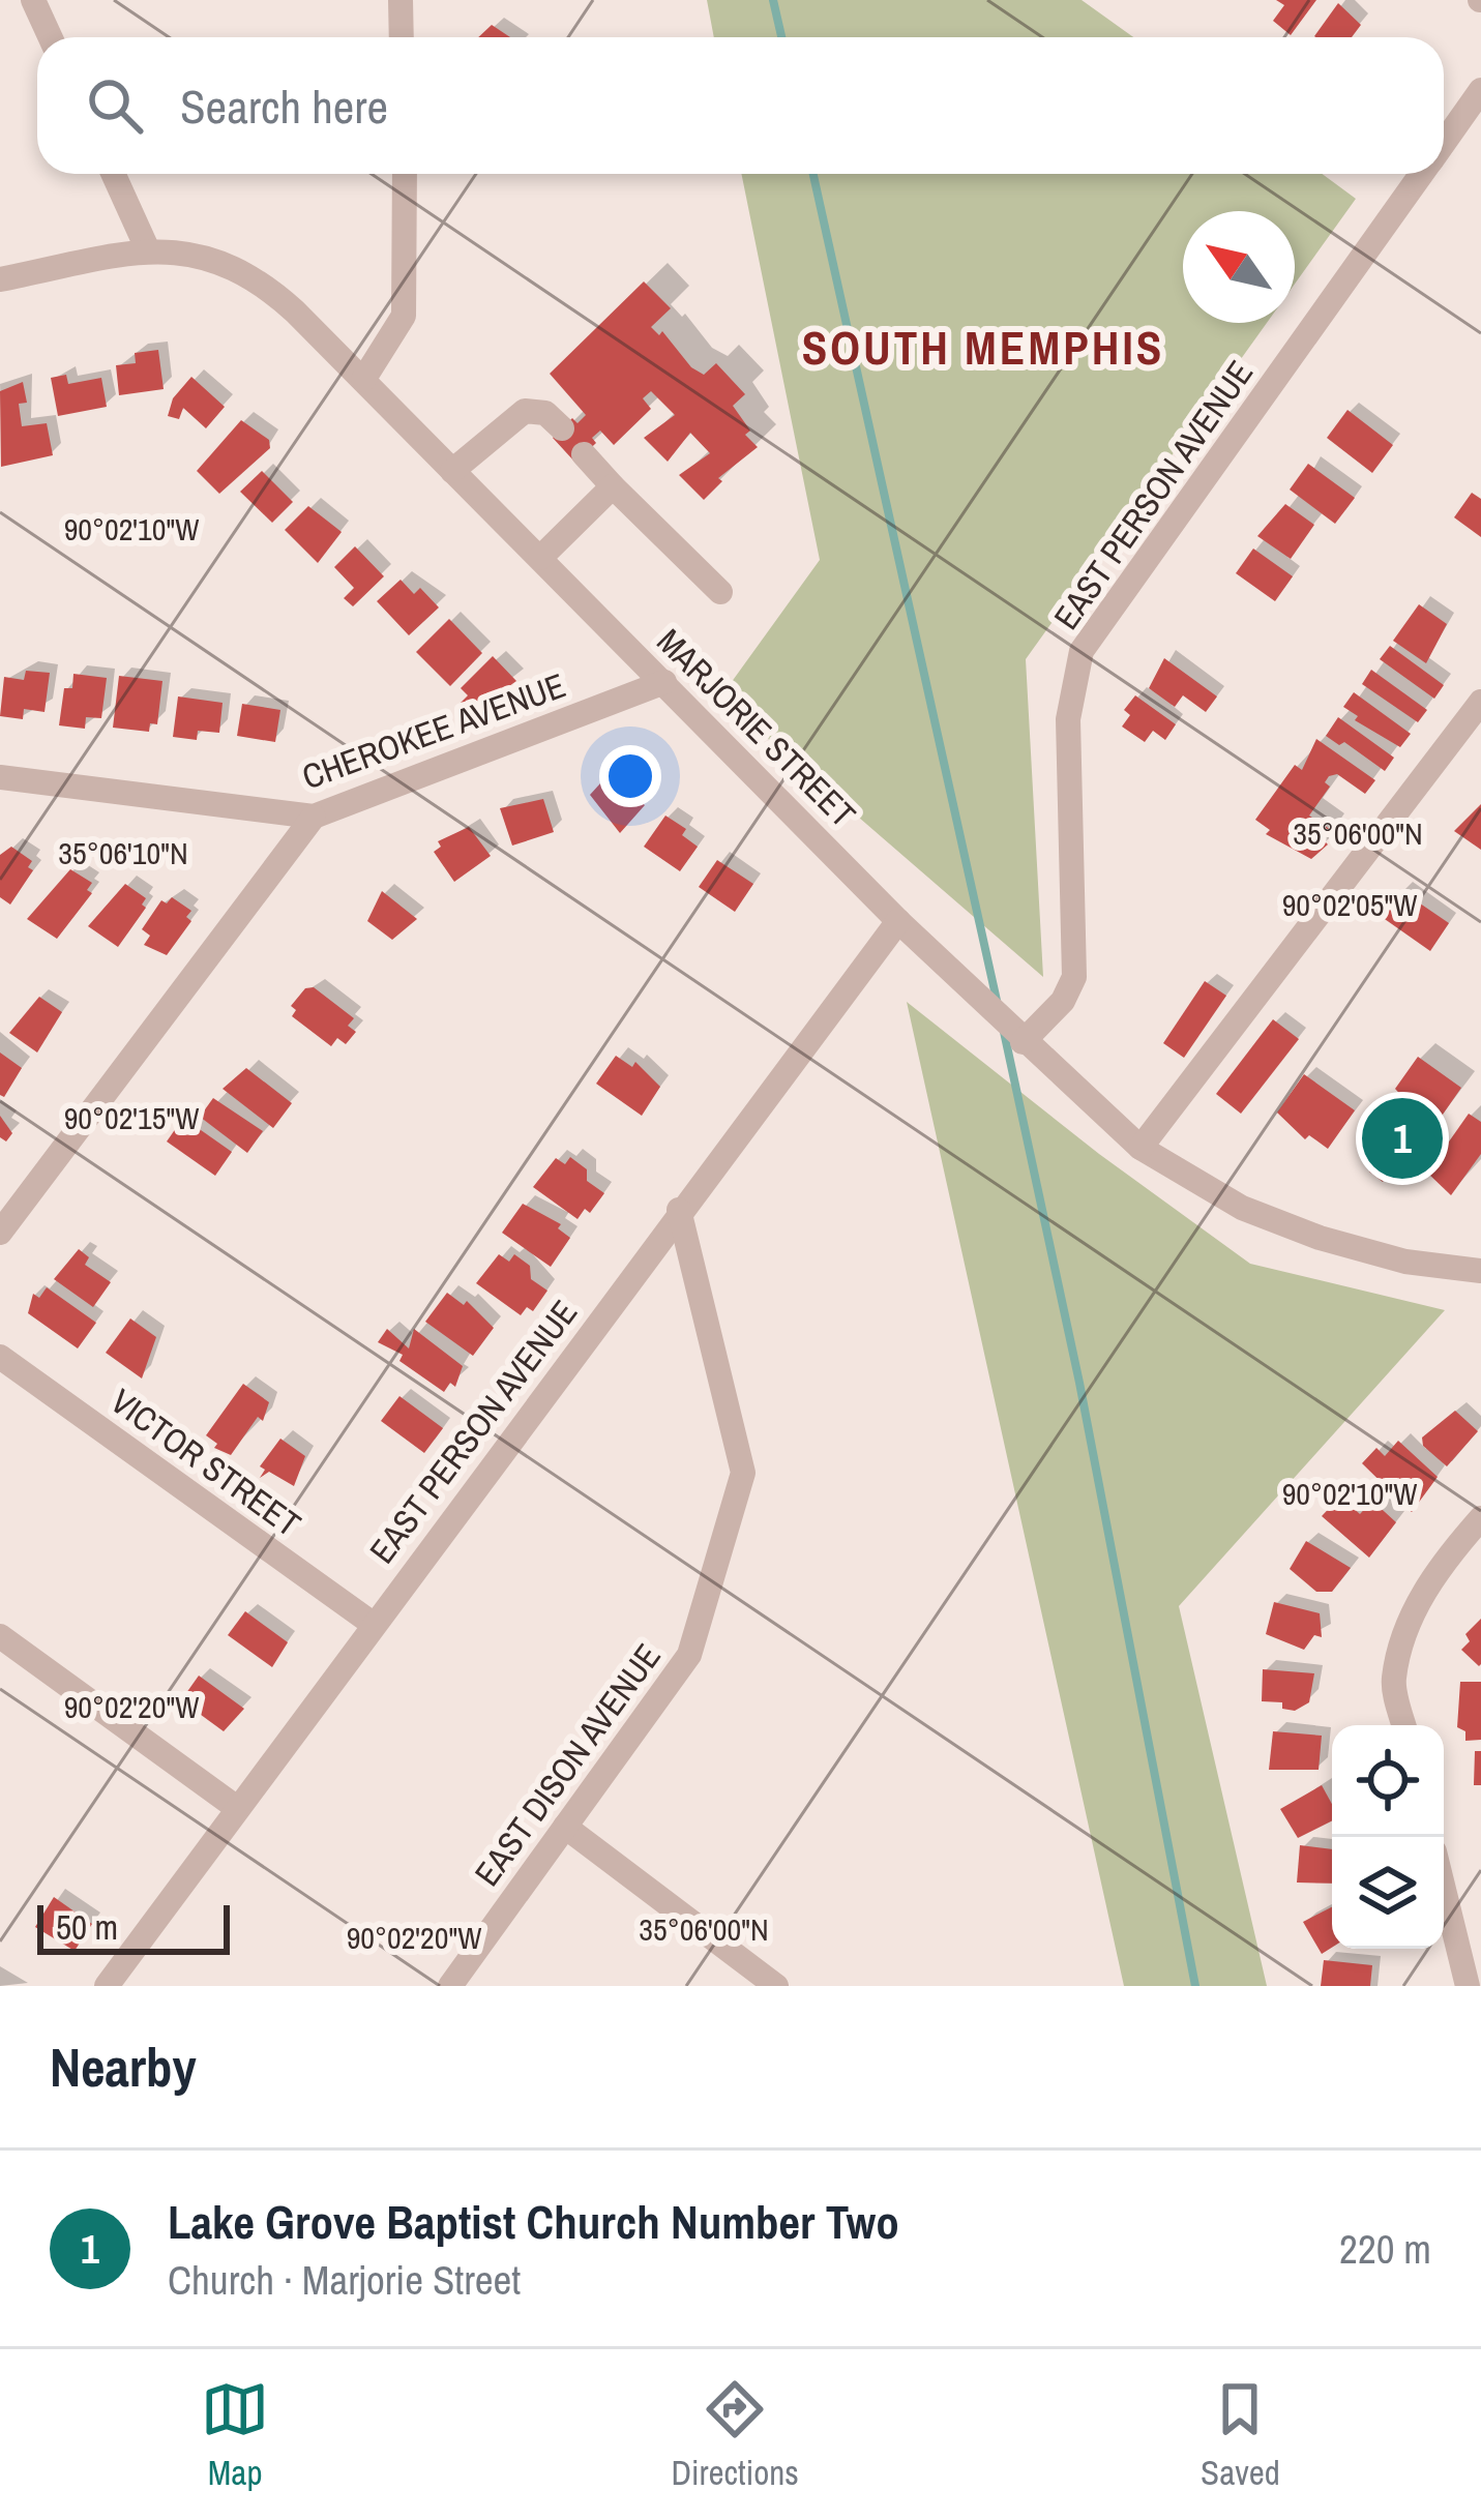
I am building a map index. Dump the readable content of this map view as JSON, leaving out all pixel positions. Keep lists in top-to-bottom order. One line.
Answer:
{"streets":{"street":["EAST PERSON AVENUE","MARJORIE STREET","CHEROKEE AVENUE","VICTOR STREET","EAST DISON AVENUE"]},"crossings":[["EAST PERSON AVENUE","MARJORIE STREET"],["EAST PERSON AVENUE","VICTOR STREET"],["EAST PERSON AVENUE","EAST DISON AVENUE"],["MARJORIE STREET","CHEROKEE AVENUE"]],"districts":["SOUTH MEMPHIS"],"scale_bar":"50 m","north":"top left","page":{"search":"Search here","pins":"1","scale":"50 m","heading":"Nearby","list":[{"mark":"1","name":"Lake Grove Baptist Church Number Two","note":"Church · Marjorie Street","value":"220 m"}],"nav":["Map","Directions","Saved"]},"coordinates":["90°02'10\"W","35°06'00\"N","35°06'10\"N","90°02'05\"W","90°02'15\"W","90°02'20\"W"]}
